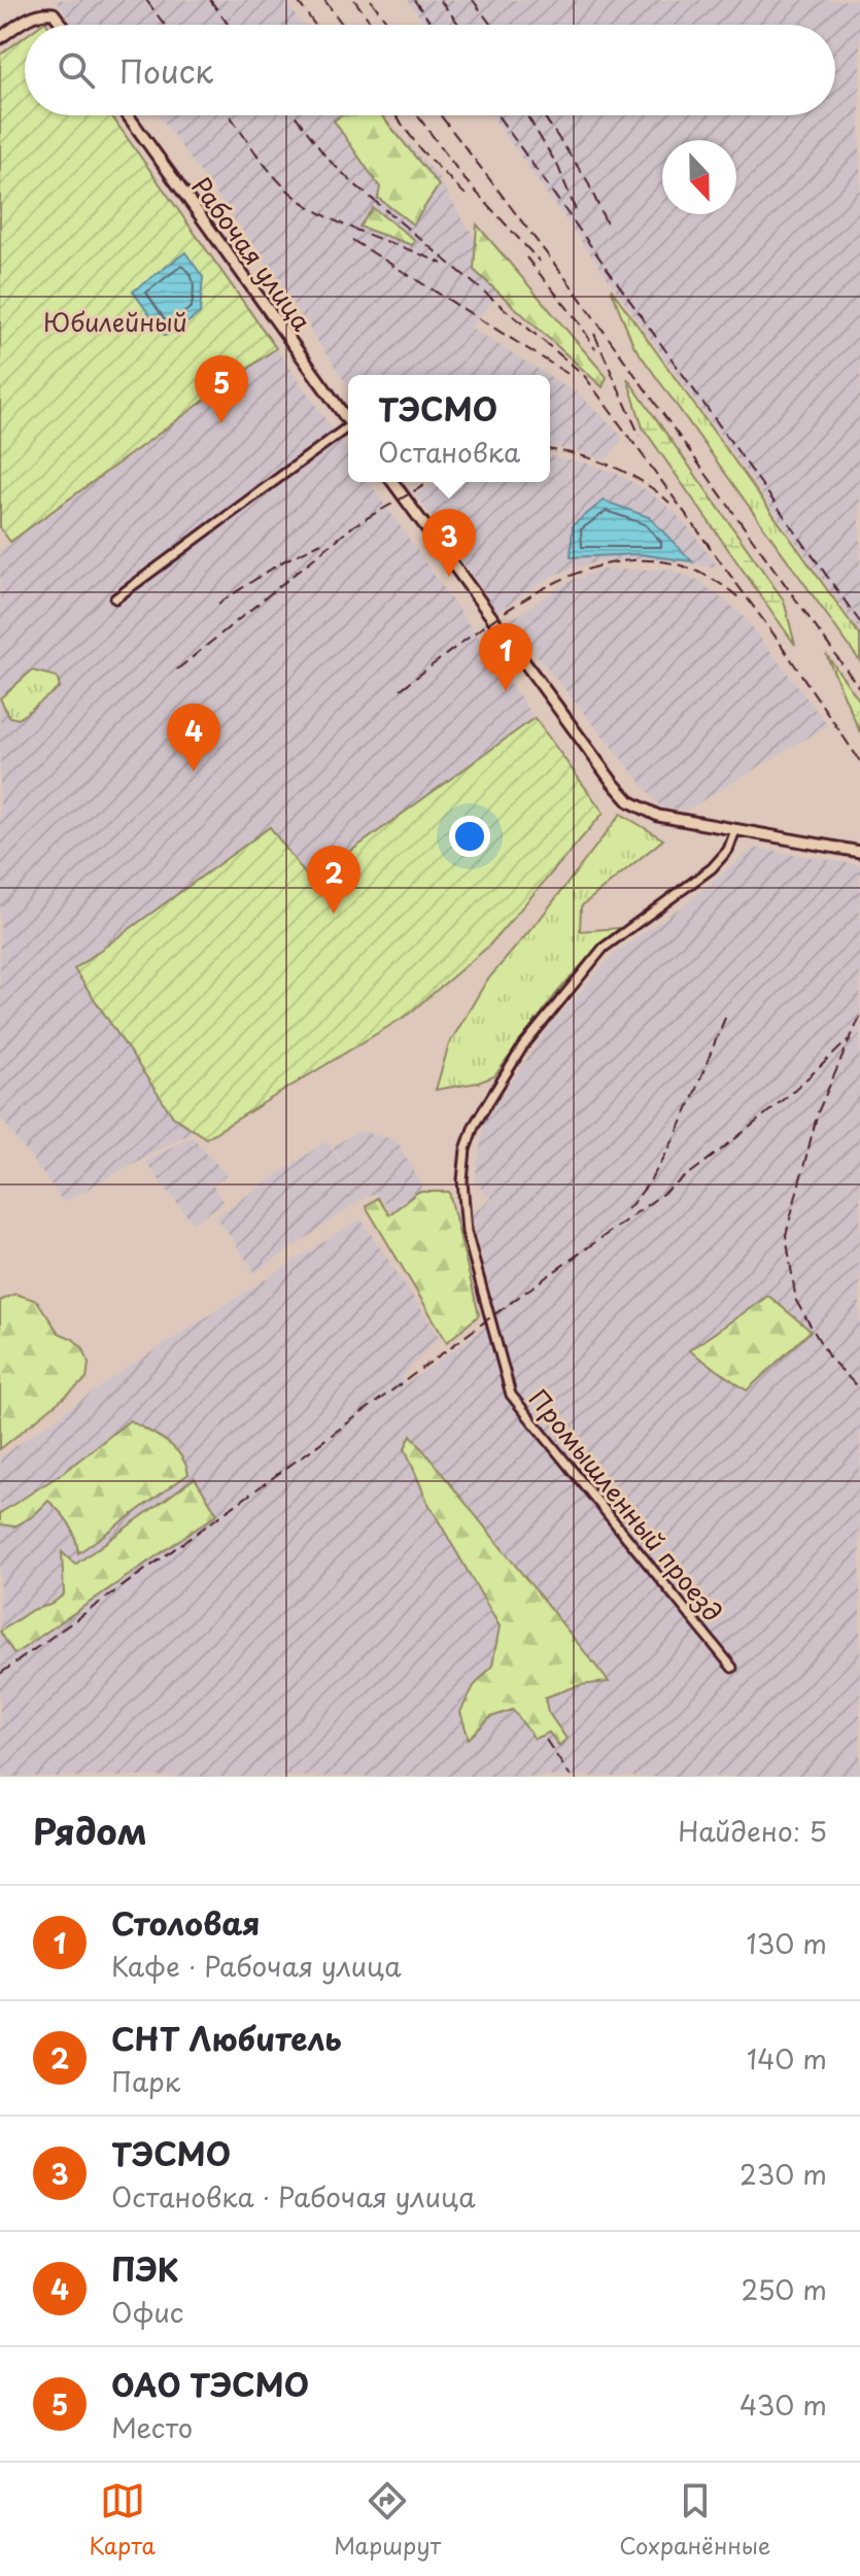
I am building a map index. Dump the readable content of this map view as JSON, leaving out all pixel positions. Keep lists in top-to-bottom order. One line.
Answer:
{"streets":{"street":["Рабочая улица","Промышленный проезд"]},"parks":["Юбилейный"],"north":"bottom","page":{"search":"Поиск","pins":["5","3","1","4","2"],"popup":["ТЭСМО","Остановка"],"heading":["Рядом","Найдено: 5"],"list":[{"mark":"1","name":"Столовая","note":"Кафе · Рабочая улица","value":"130 m"},{"mark":"2","name":"СНТ Любитель","note":"Парк","value":"140 m"},{"mark":"3","name":"ТЭСМО","note":"Остановка · Рабочая улица","value":"230 m"},{"mark":"4","name":"ПЭК","note":"Офис","value":"250 m"},{"mark":"5","name":"ОАО ТЭСМО","note":"Место","value":"430 m"}],"nav":["Карта","Маршрут","Сохранённые"]}}
